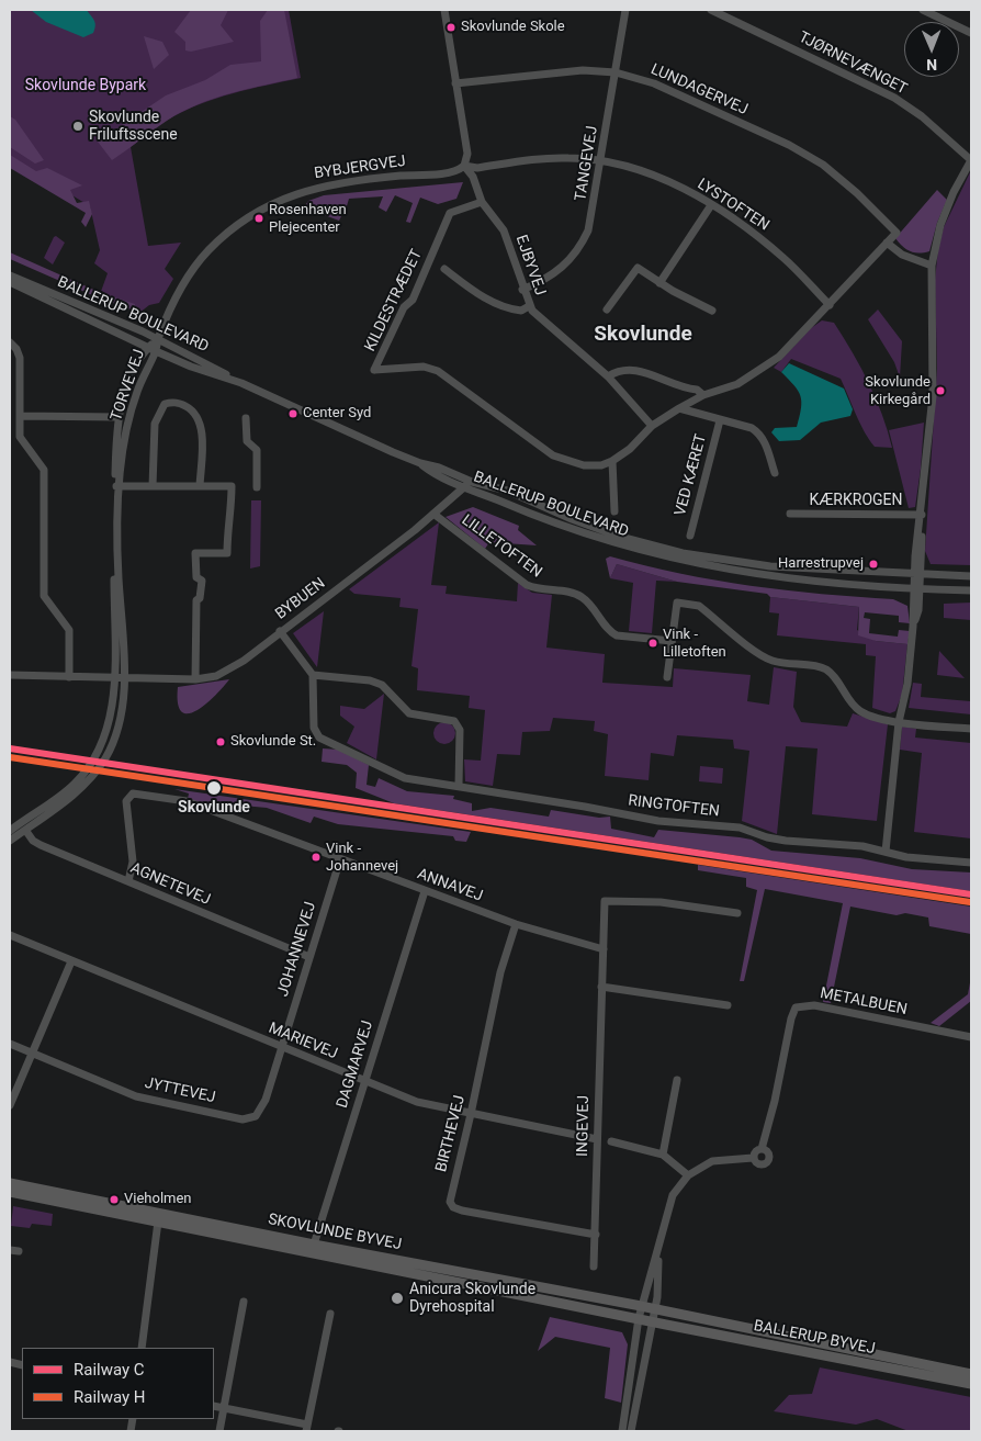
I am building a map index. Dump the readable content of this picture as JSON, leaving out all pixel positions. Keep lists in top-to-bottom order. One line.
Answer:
{"streets":{"main road":["SKOVLUNDE BYVEJ","BALLERUP BYVEJ"],"street":["TJØRNEVÆNGET","LUNDAGERVEJ","TANGEVEJ","BYBJERGVEJ","LYSTOFTEN","EJBYVEJ","KILDESTRÆDET","BALLERUP BOULEVARD","TORVEVEJ","VED KÆRET","KÆRKROGEN","LILLETOFTEN","BYBUEN","RINGTOFTEN","AGNETEVEJ","ANNAVEJ","JOHANNEVEJ","METALBUEN","MARIEVEJ","DAGMARVEJ","JYTTEVEJ","INGEVEJ","BIRTHEVEJ"]},"crossings":[["LUNDAGERVEJ","TANGEVEJ"],["LUNDAGERVEJ","EJBYVEJ"],["TANGEVEJ","BYBJERGVEJ"],["TANGEVEJ","LYSTOFTEN"],["TANGEVEJ","EJBYVEJ"],["BYBJERGVEJ","LYSTOFTEN"],["BYBJERGVEJ","EJBYVEJ"],["BYBJERGVEJ","BALLERUP BOULEVARD"],["BYBJERGVEJ","TORVEVEJ"],["EJBYVEJ","KILDESTRÆDET"],["BALLERUP BOULEVARD","TORVEVEJ"],["BALLERUP BOULEVARD","BYBUEN"],["TORVEVEJ","BYBUEN"],["TORVEVEJ","AGNETEVEJ"],["LILLETOFTEN","BYBUEN"],["AGNETEVEJ","ANNAVEJ"],["AGNETEVEJ","JOHANNEVEJ"],["ANNAVEJ","JOHANNEVEJ"],["ANNAVEJ","DAGMARVEJ"],["ANNAVEJ","INGEVEJ"],["ANNAVEJ","BIRTHEVEJ"],["JOHANNEVEJ","MARIEVEJ"],["JOHANNEVEJ","JYTTEVEJ"],["MARIEVEJ","DAGMARVEJ"],["MARIEVEJ","JYTTEVEJ"],["MARIEVEJ","INGEVEJ"],["MARIEVEJ","BIRTHEVEJ"],["DAGMARVEJ","SKOVLUNDE BYVEJ"],["INGEVEJ","BIRTHEVEJ"],["SKOVLUNDE BYVEJ","BALLERUP BYVEJ"]],"districts":["Skovlunde"],"parks":["Skovlunde Bypark"],"places":["Skovlunde Skole","Skovlunde Friluftsscene","Rosenhaven Plejecenter","Skovlunde Kirkegård","Center Syd","Harrestrupvej","Vink - Lilletoften","Skovlunde St.","Skovlunde","Vink - Johannevej","Vieholmen","Anicura Skovlunde Dyrehospital"],"lines":["rail line C","rail line H"],"legend":["Railway C","Railway H"],"north":"bottom"}
